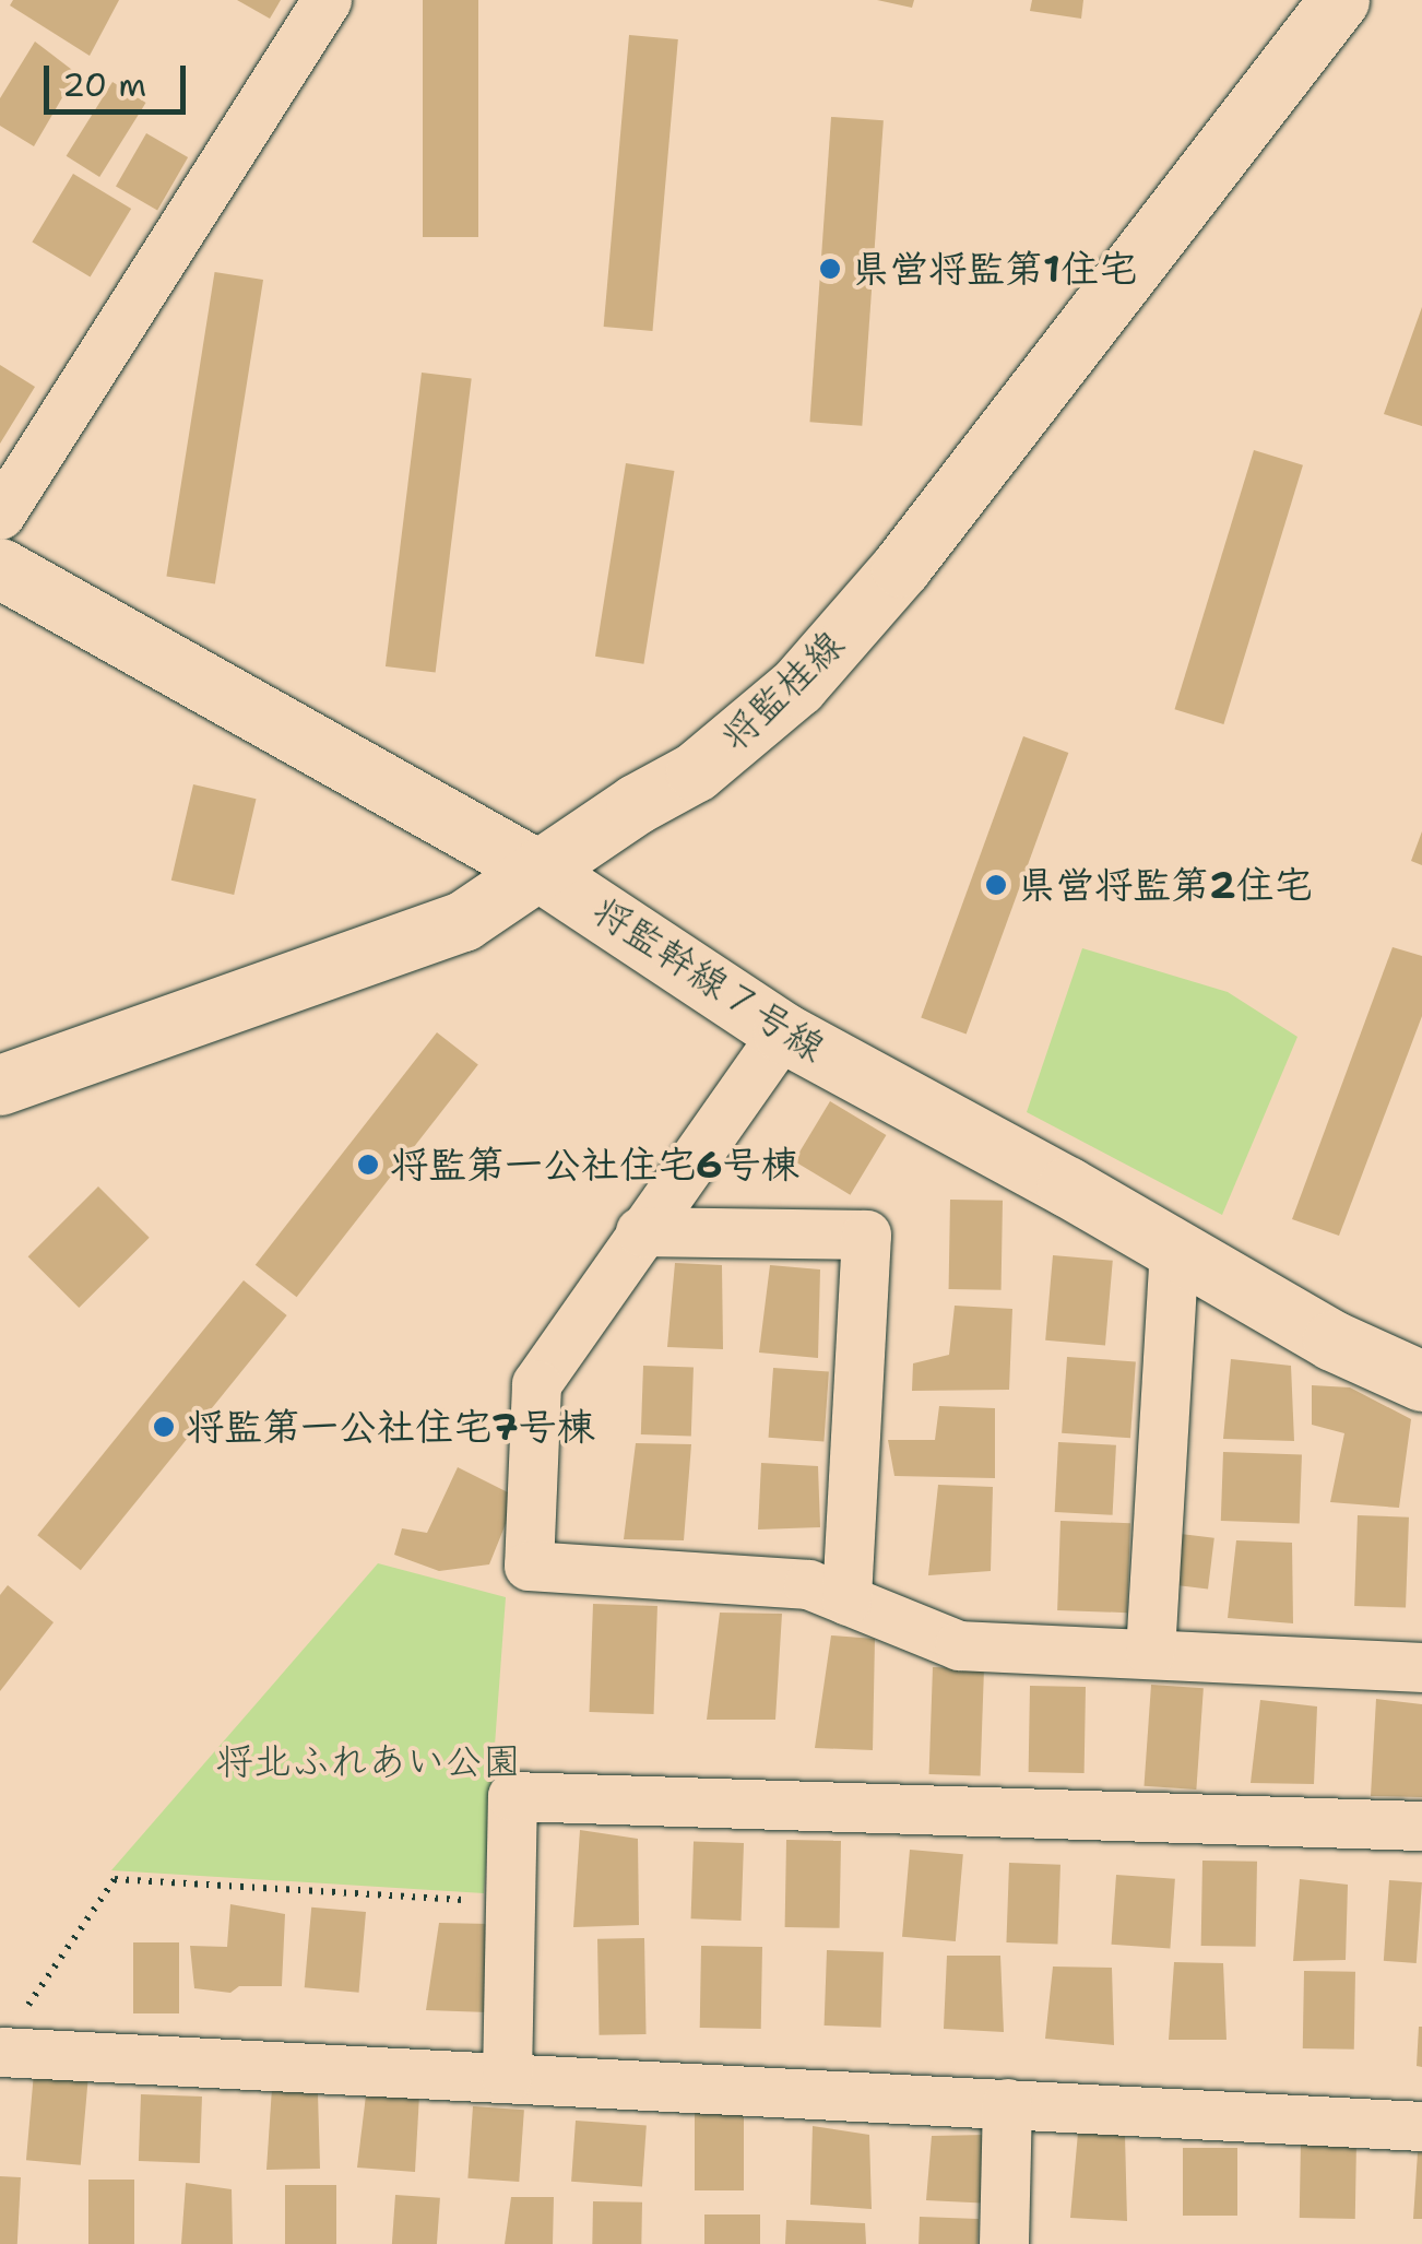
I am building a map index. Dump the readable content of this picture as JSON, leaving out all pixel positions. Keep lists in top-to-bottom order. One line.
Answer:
{"streets":{"street":["将監桂線","将監幹線７号線"]},"crossings":[["将監桂線","将監幹線７号線"]],"parks":["将北ふれあい公園"],"places":["県営将監第1住宅","県営将監第2住宅","将監第一公社住宅6号棟","将監第一公社住宅7号棟"],"scale_bar":"20 m"}
